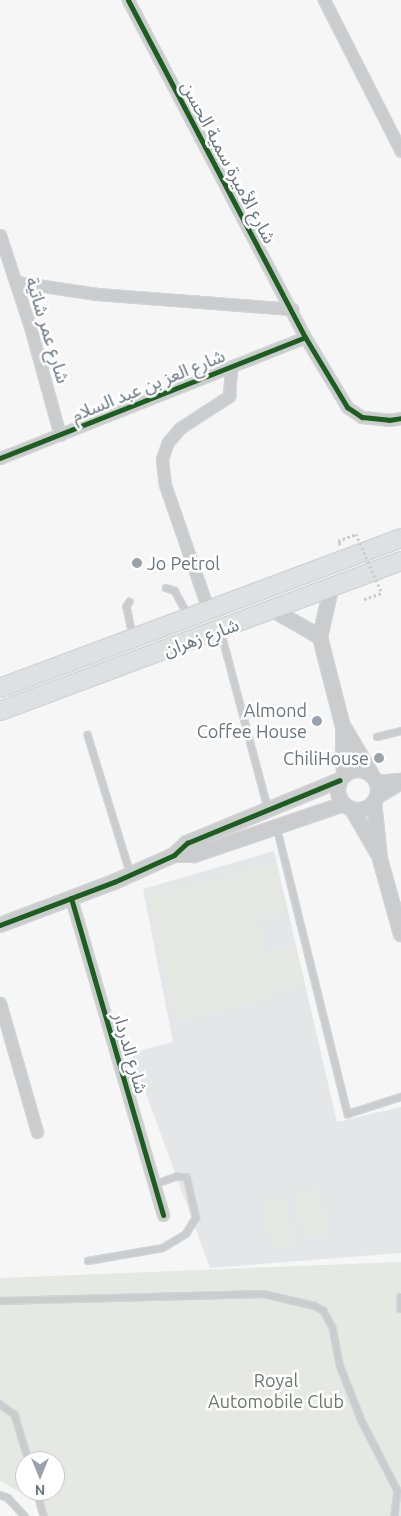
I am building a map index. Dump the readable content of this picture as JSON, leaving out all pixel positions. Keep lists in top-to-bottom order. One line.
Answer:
{"streets":{"main road":["شارع زهران"],"street":["شارع الأميرة سمية الحسن","شارع عمر شاتية","شارع العز بن عبد السلام","شارع الدردار"]},"crossings":[["شارع الأميرة سمية الحسن","شارع العز بن عبد السلام"],["شارع عمر شاتية","شارع العز بن عبد السلام"]],"parks":["Royal Automobile Club"],"places":["Jo Petrol","Almond Coffee House","ChiliHouse"],"north":"bottom"}
